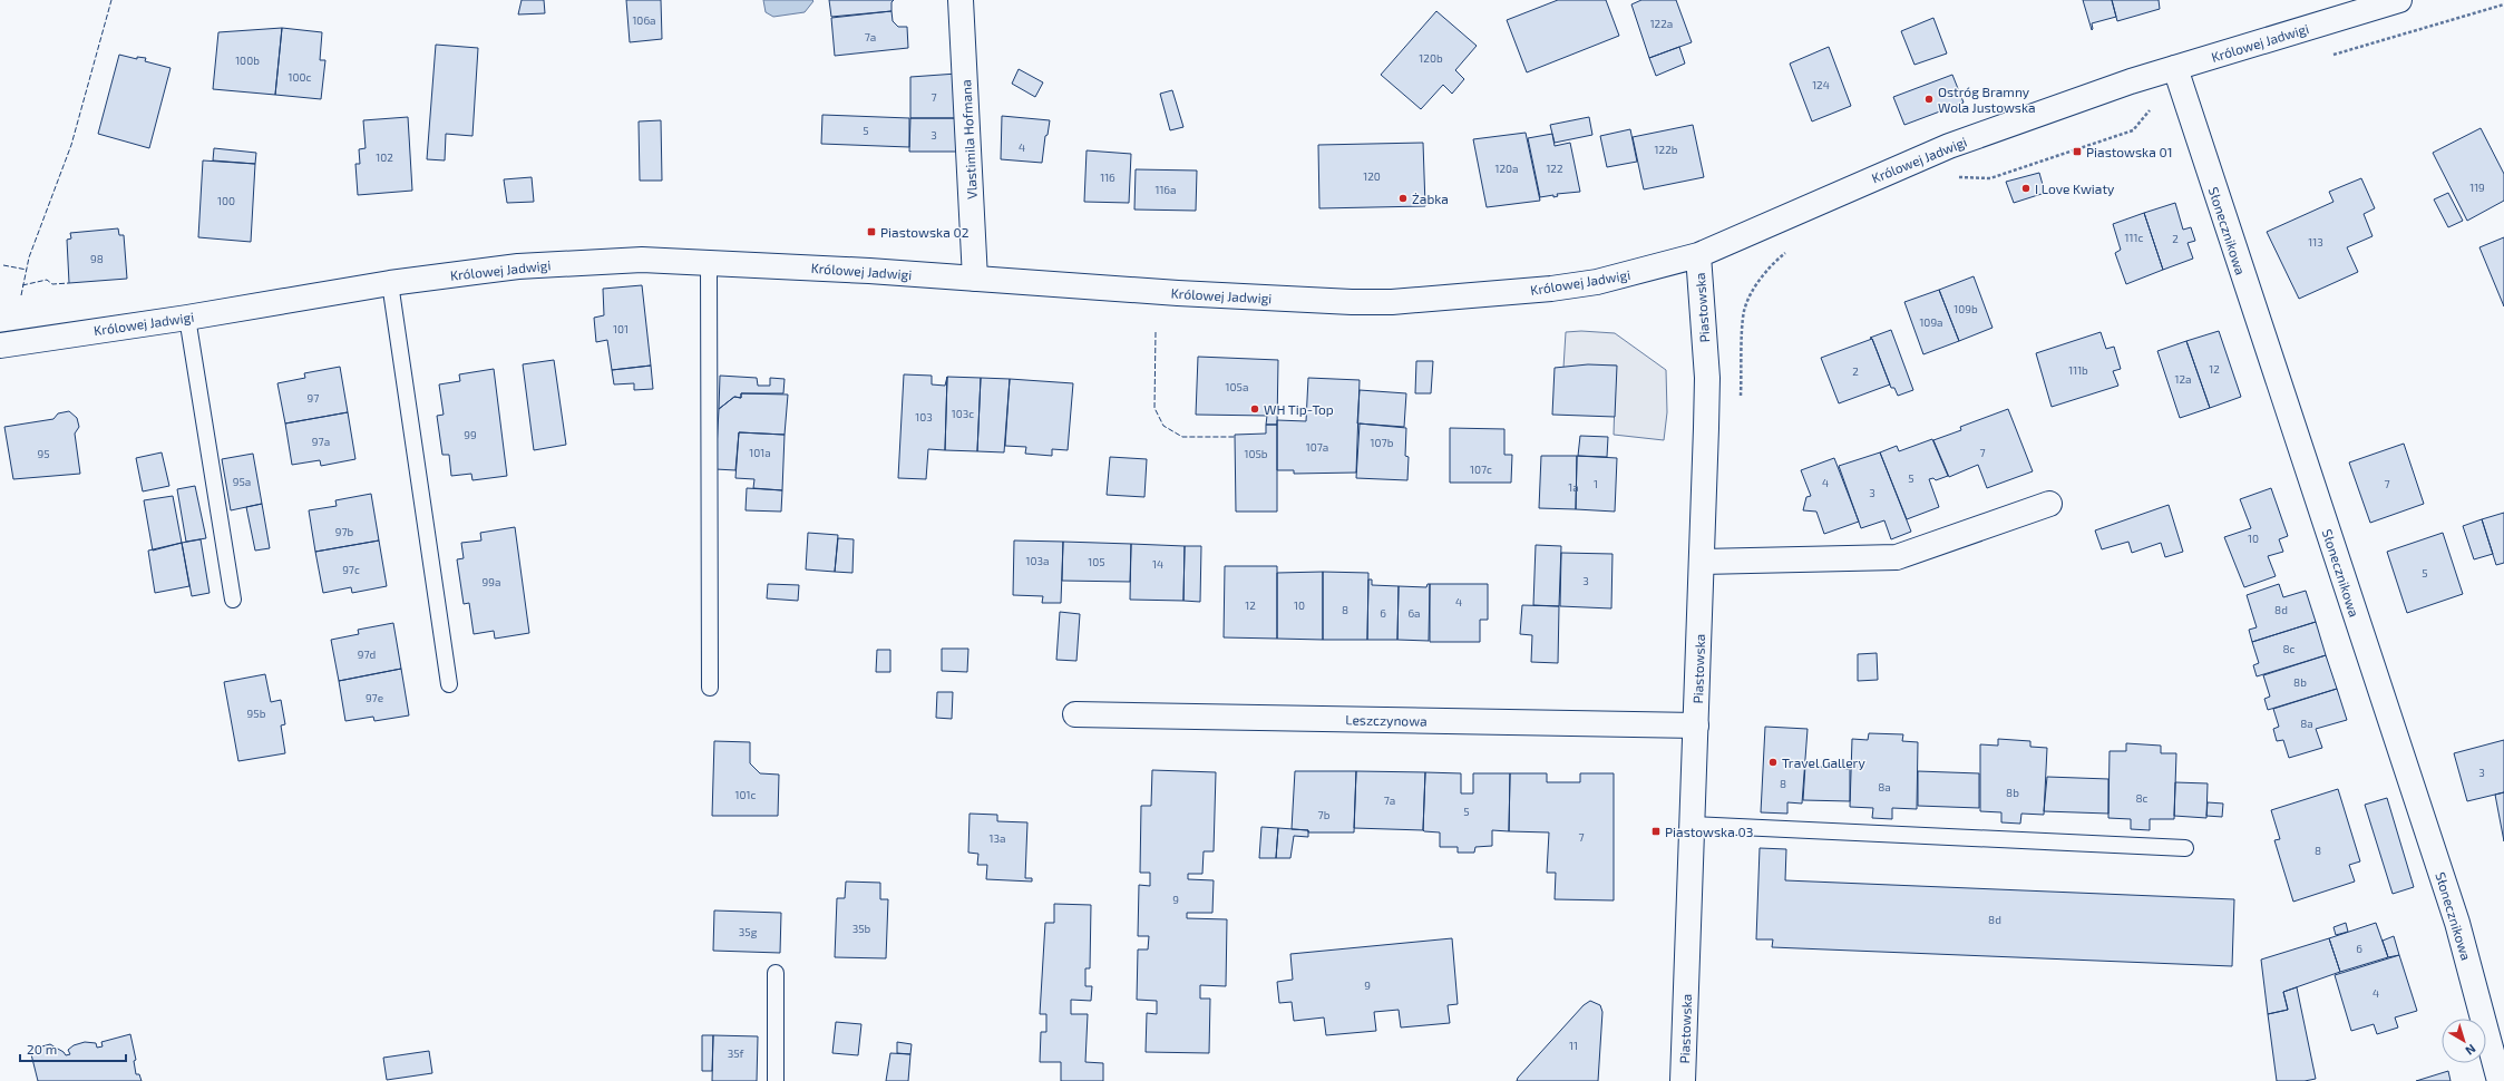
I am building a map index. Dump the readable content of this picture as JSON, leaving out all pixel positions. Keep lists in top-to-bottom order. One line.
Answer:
{"streets":{"street":["Królowej Jadwigi","Vlastimila Hofmana","Słonecznikowa","Piastowska","Leszczynowa"]},"crossings":[["Królowej Jadwigi","Vlastimila Hofmana"],["Królowej Jadwigi","Słonecznikowa"],["Królowej Jadwigi","Piastowska"],["Piastowska","Leszczynowa"]],"places":{"other":["Ostróg Bramny Wola Justowska","I Love Kwiaty","Żabka","WH Tip-Top","Travel Gallery"],"transit":["Piastowska 01","Piastowska 02","Piastowska 03"]},"house_numbers":["106a","122a","7a","120b","100b","100c","124","7","5","3","4","122b","102","120a","122","120","116","119","116a","100","111c","2","113","98","109b","109a","101","12","111b","2","12a","105a","97","103c","103","99","97a","107b","107a","101a","7","95","105b","107c","5","95a","4","1","7","1a","3","97b","10","103a","105","14","97c","5","3","99a","4","12","10","8","8d","6","6a","8c","97d","8b","97e","95b","8a","3","8","8a","8b","101c","8c","7a","5","7b","7","13a","8","9","8d","35b","35g","6","9","4","11","35f"],"scale_bar":"20 m","north":"bottom right"}
